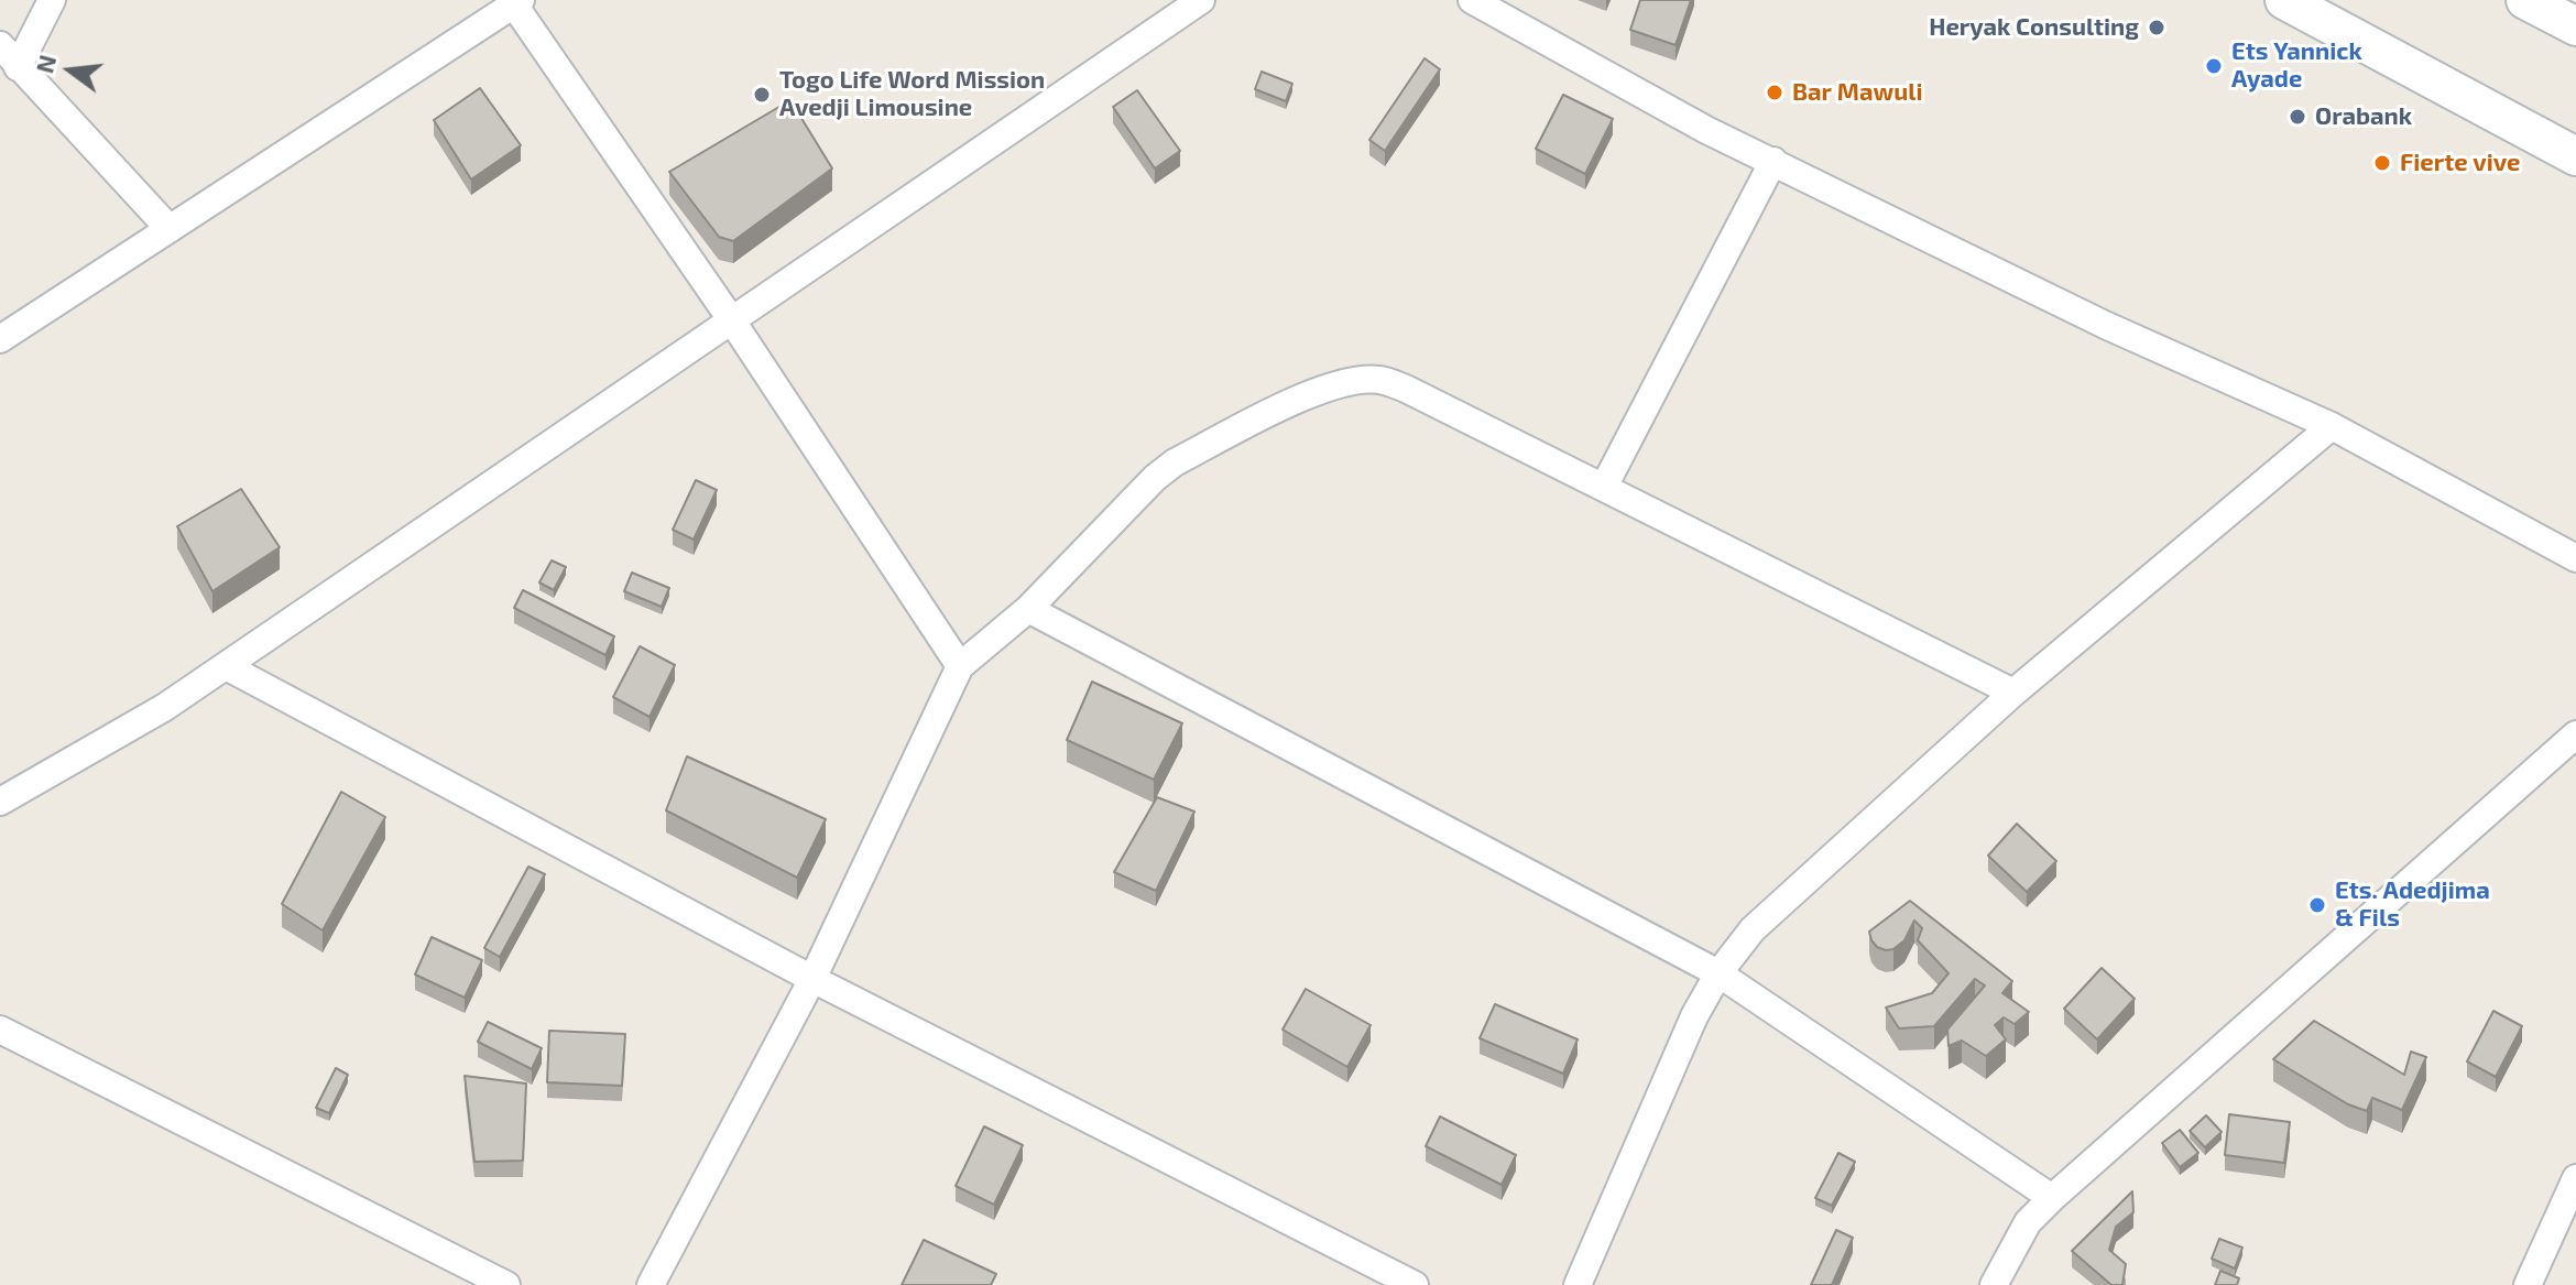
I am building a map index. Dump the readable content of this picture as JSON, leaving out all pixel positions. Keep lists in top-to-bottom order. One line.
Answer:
{"places":["Heryak Consulting","Ets Yannick Ayade","Bar Mawuli","Togo Life Word Mission Avedji Limousine","Orabank","Fierte vive","Ets. Adedjima & Fils"],"north":"left"}
